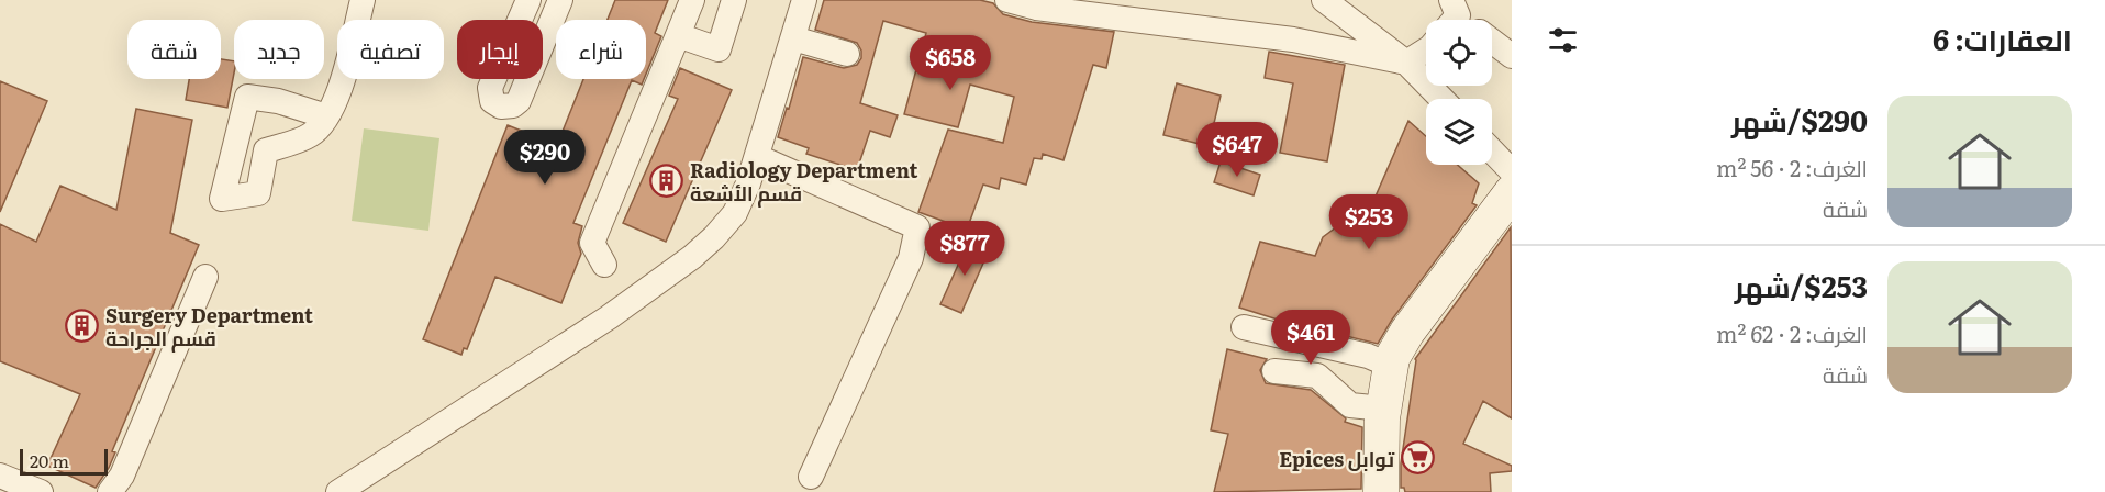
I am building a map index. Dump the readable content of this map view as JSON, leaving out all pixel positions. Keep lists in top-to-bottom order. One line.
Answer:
{"places":{"building":["Radiology Department قسم الأشعة","Surgery Department قسم الجراحة"],"supermarket":["Epices توابل"]},"scale_bar":"20 m","page":{"heading":"العقارات: 6","chip":["شراء","إيجار","تصفية","جديد","شقة"],"price":["$658","$647","$290","$253","$877","$461"],"list":[{"name":"$290/شهر","note":"الغرف: 2 · 56 m² · شقة"},{"name":"$253/شهر","note":"الغرف: 2 · 62 m² · شقة"}],"scale":"20 m"}}
